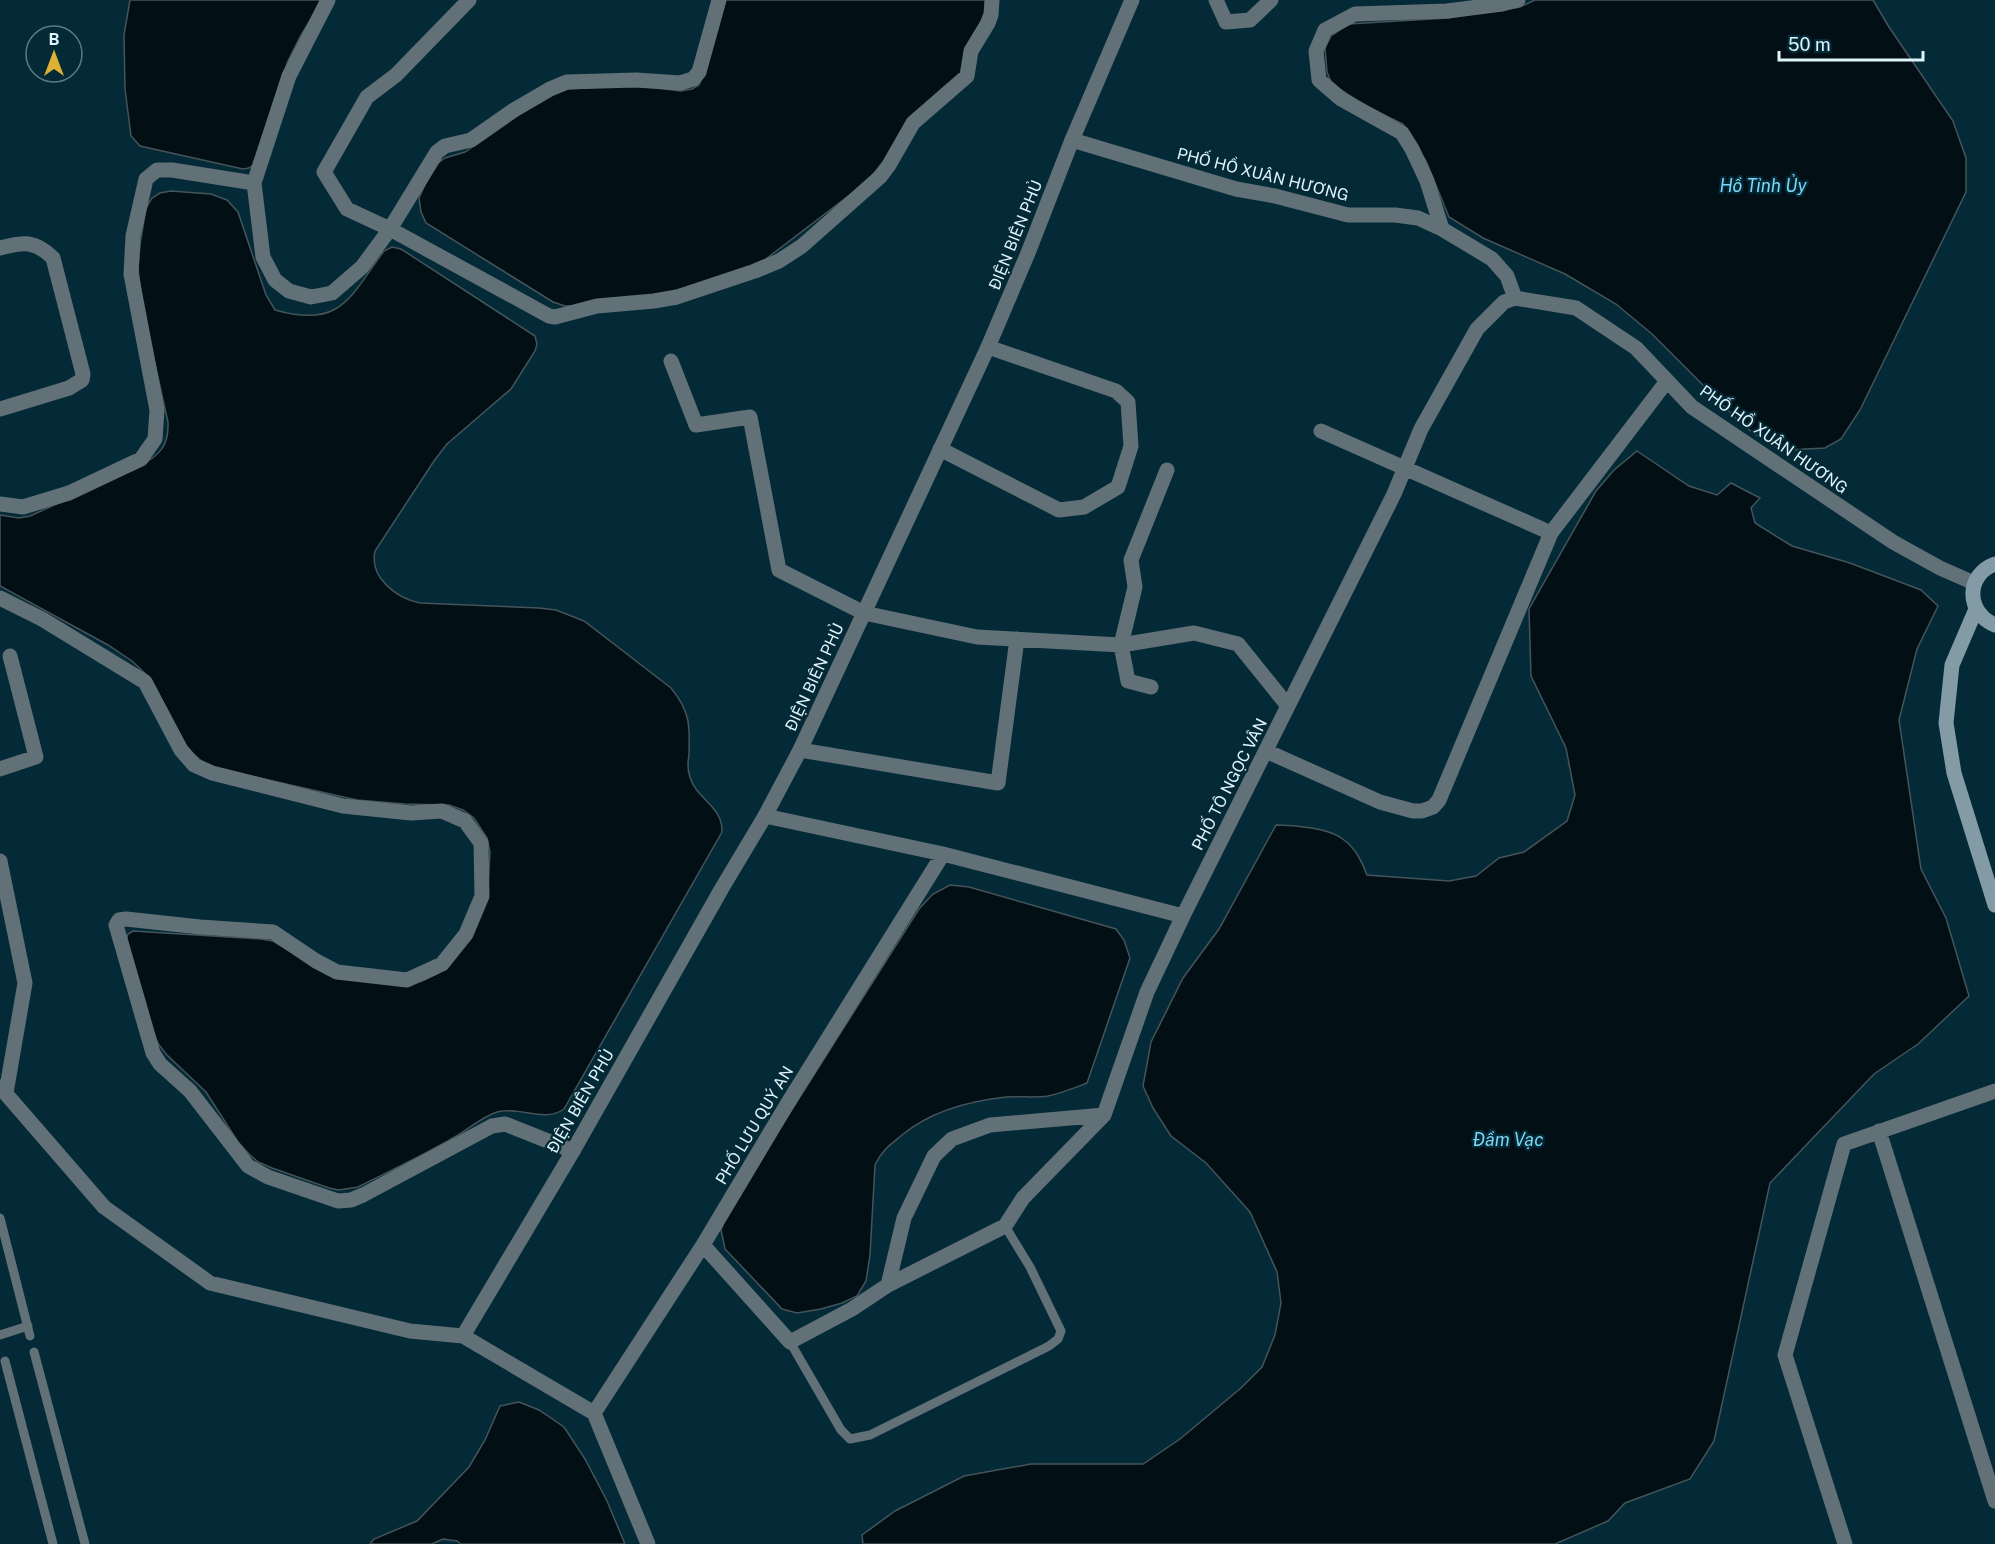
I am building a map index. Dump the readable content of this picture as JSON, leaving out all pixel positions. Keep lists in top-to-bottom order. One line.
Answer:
{"streets":{"street":["PHỐ HỒ XUÂN HƯƠNG","ĐIỆN BIÊN PHỦ","PHỐ TÔ NGỌC VÂN","PHỐ LƯU QUÝ AN"]},"crossings":[["PHỐ HỒ XUÂN HƯƠNG","ĐIỆN BIÊN PHỦ"],["PHỐ HỒ XUÂN HƯƠNG","PHỐ TÔ NGỌC VÂN"]],"water":["Hồ Tỉnh Ủy","Đầm Vạc"],"scale_bar":"50 m","north":"top"}
